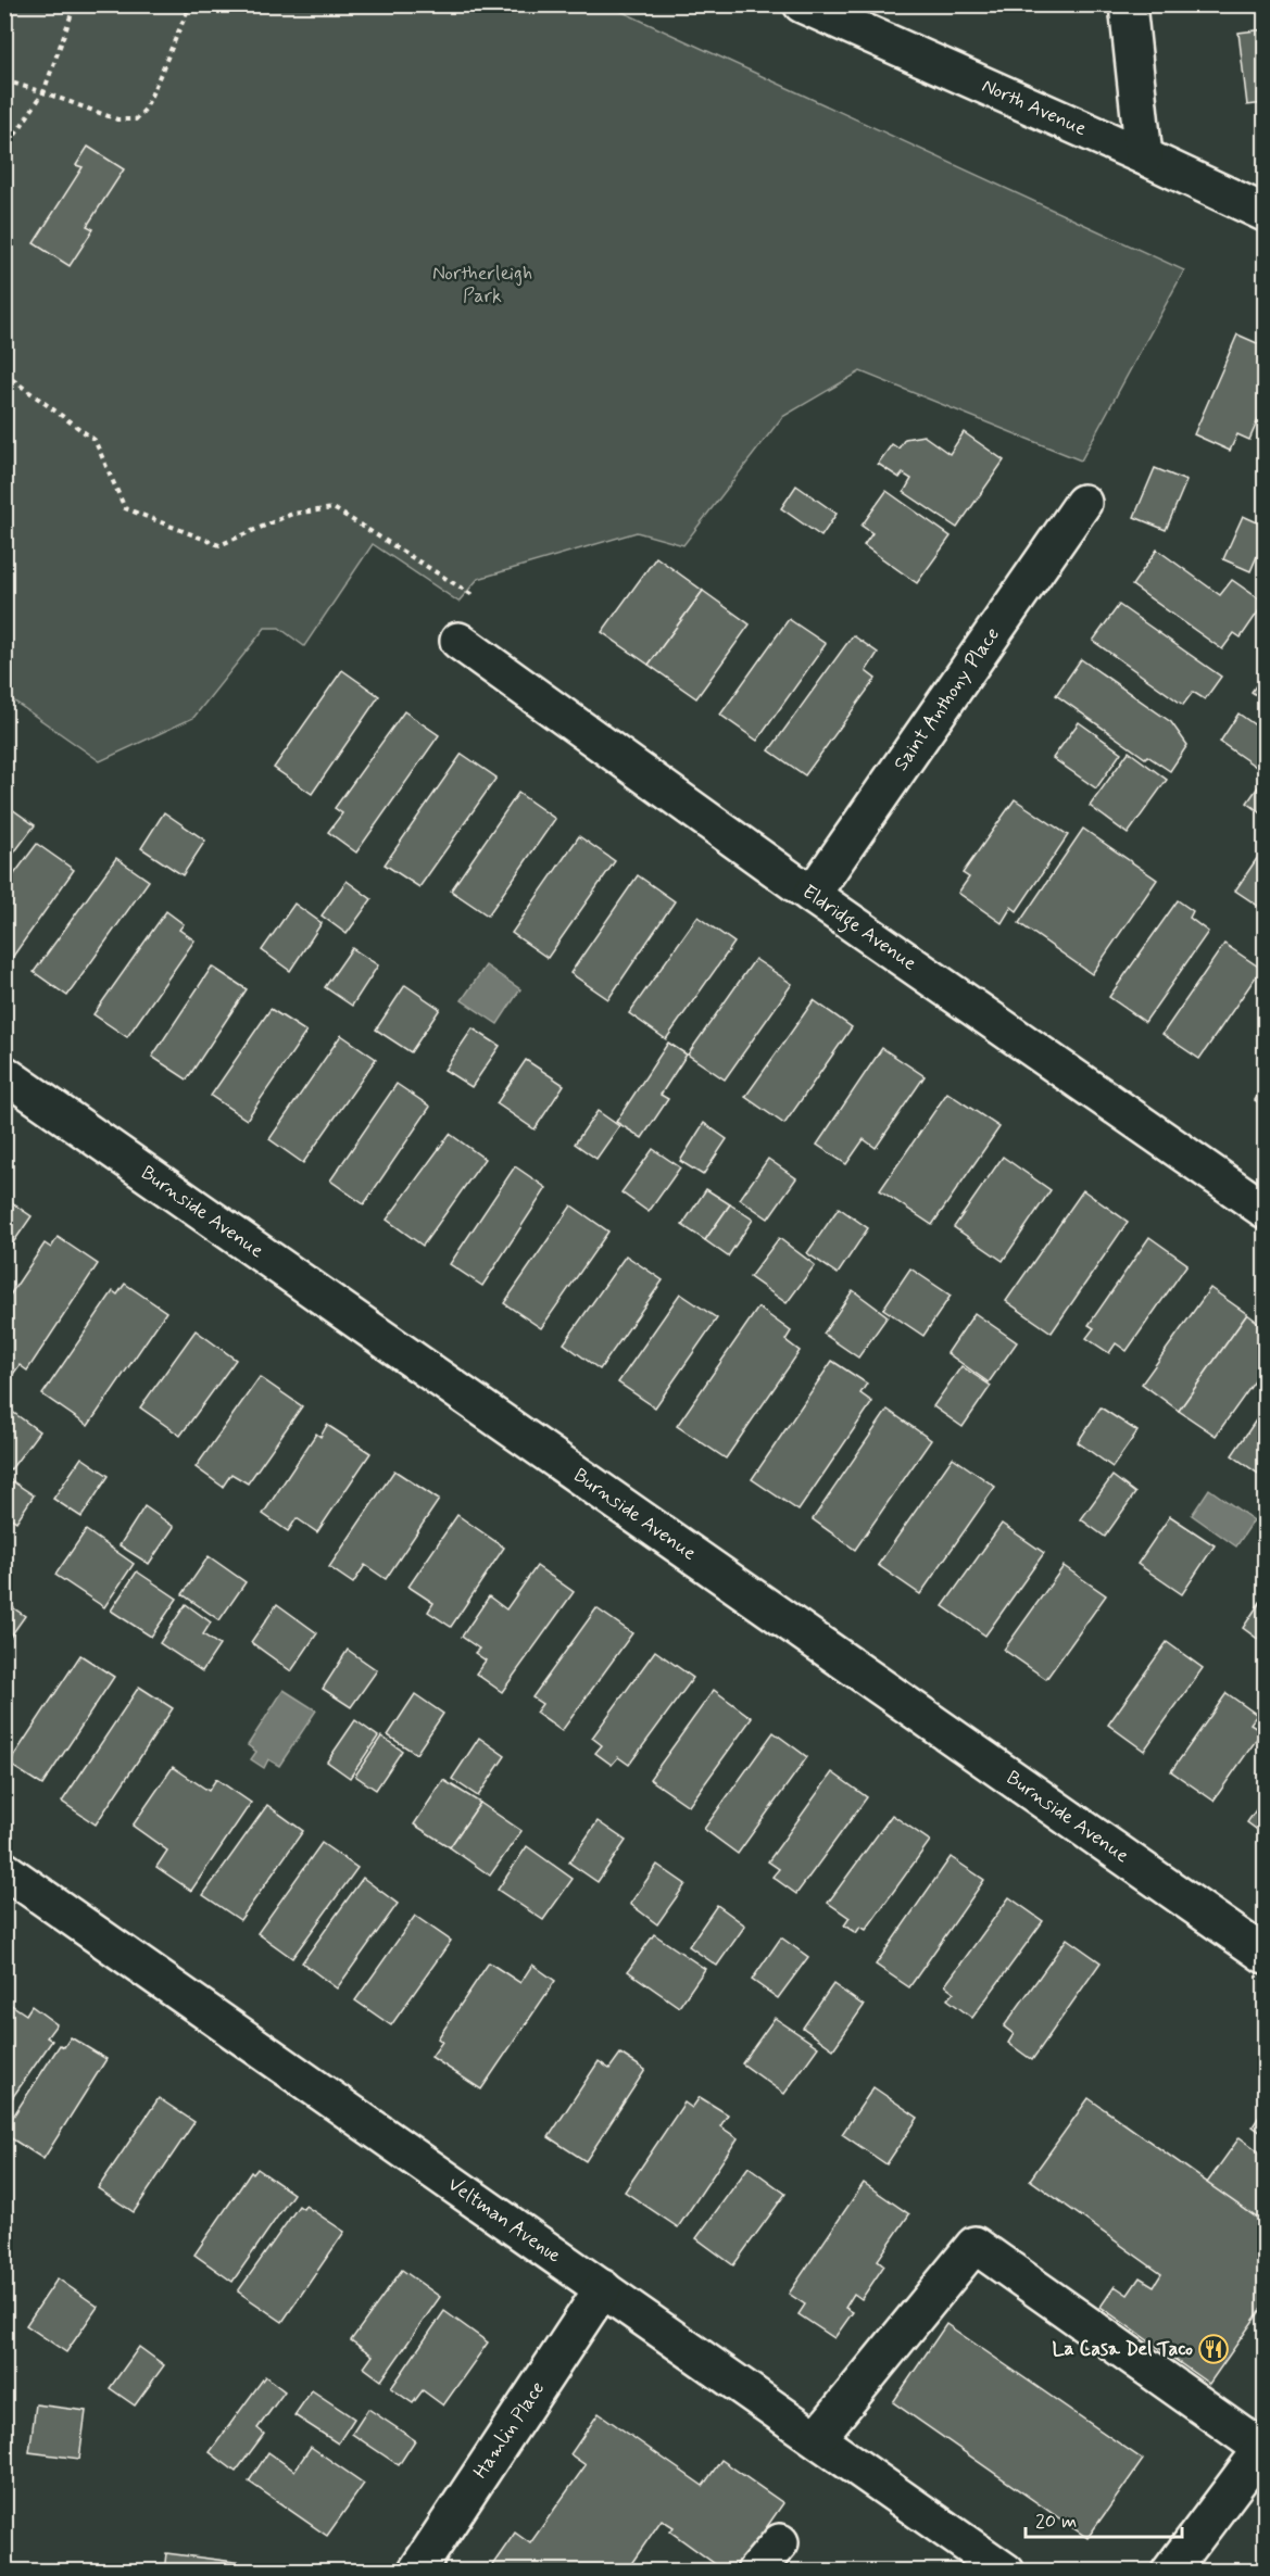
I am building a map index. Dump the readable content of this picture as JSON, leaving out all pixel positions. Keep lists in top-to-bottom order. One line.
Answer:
{"streets":{"street":["North Avenue","Saint Anthony Place","Eldridge Avenue","Burnside Avenue","Veltman Avenue","Hamlin Place"]},"crossings":[["Saint Anthony Place","Eldridge Avenue"],["Veltman Avenue","Hamlin Place"]],"parks":["Northerleigh Park"],"places":{"restaurant":["La Casa Del Taco"]},"scale_bar":"20 m"}
